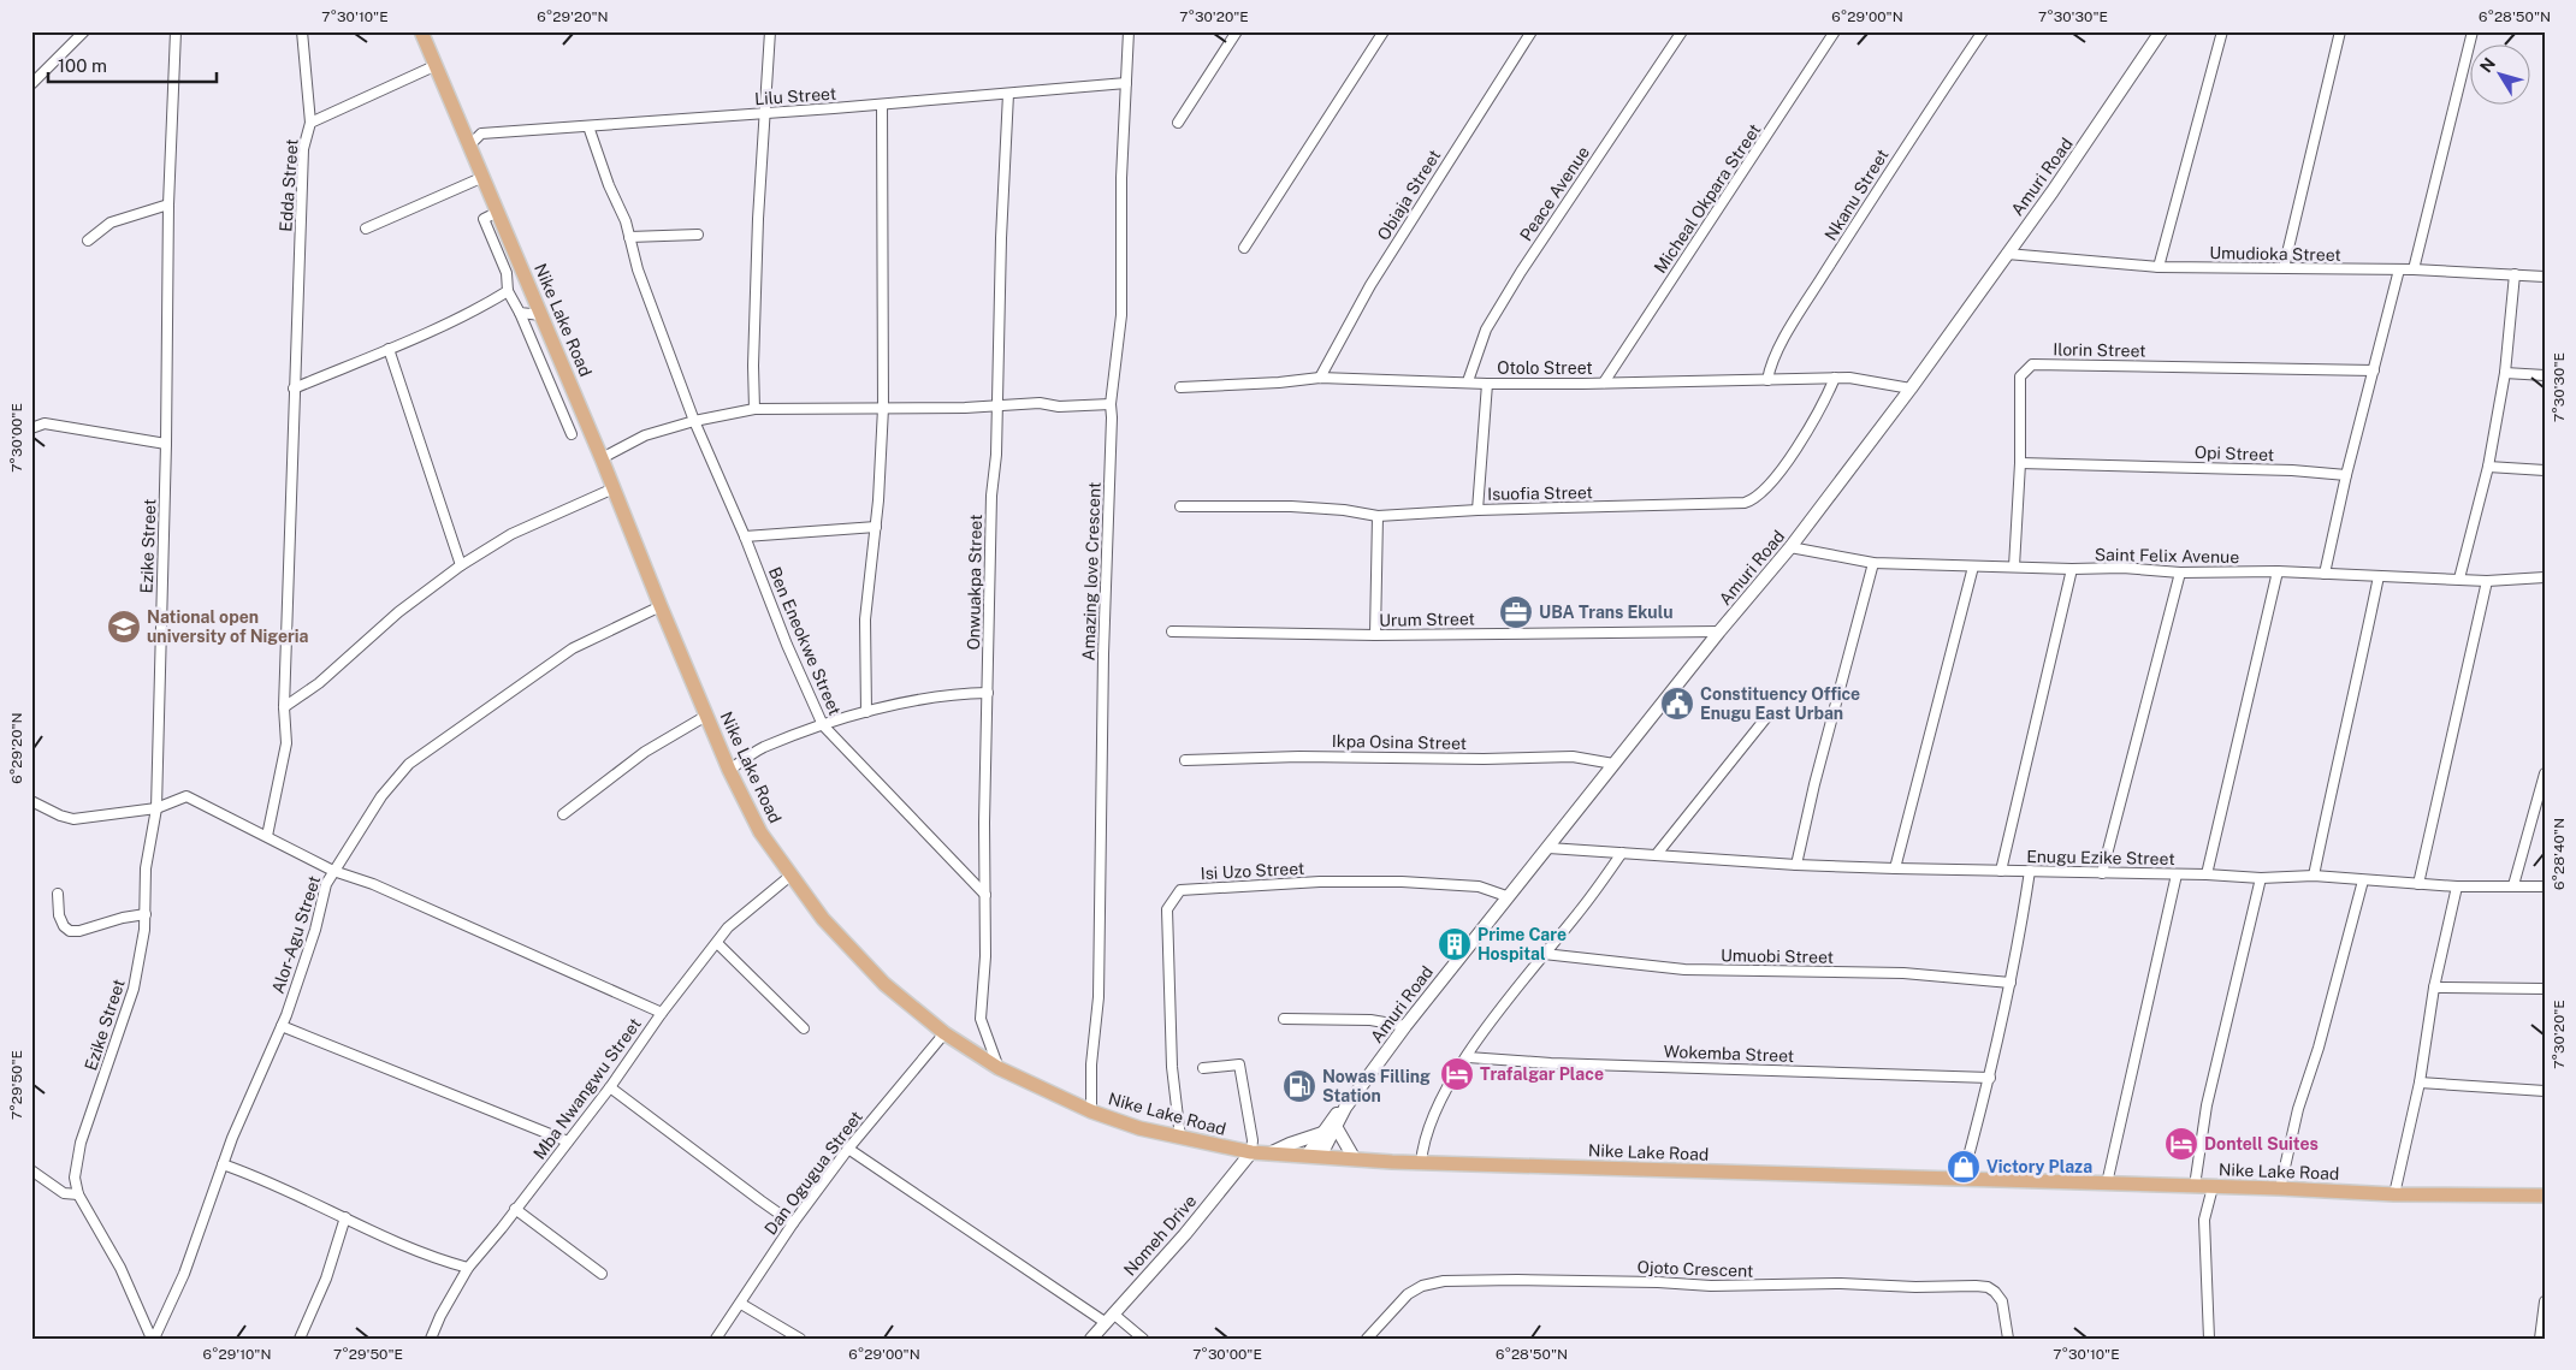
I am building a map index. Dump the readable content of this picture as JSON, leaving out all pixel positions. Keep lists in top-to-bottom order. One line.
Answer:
{"streets":{"main road":["Amuri Road","Nike Lake Road","Nomeh Drive"],"street":["Lilu Street","Edda Street","Peace Avenue","Obiaja Street","Nkanu Street","Micheal Okpara Street","Umudioka Street","Ilorin Street","Otolo Street","Opi Street","Isuofia Street","Ezike Street","Saint Felix Avenue","Amazing love Crescent","Onwuakpa Street","Urum Street","Ben Eneokwe Street","Ikpa Osina Street","Enugu Ezike Street","Isi Uzo Street","Alor-Agu Street","Umuobi Street","Wokemba Street","Mba Nwangwu Street","Dan Ogugua Street","Ojoto Crescent"]},"crossings":[["Lilu Street","Nike Lake Road"],["Lilu Street","Amazing love Crescent"],["Lilu Street","Onwuakpa Street"],["Lilu Street","Ben Eneokwe Street"],["Amuri Road","Umudioka Street"],["Amuri Road","Nike Lake Road"],["Amuri Road","Otolo Street"],["Amuri Road","Saint Felix Avenue"],["Amuri Road","Urum Street"],["Amuri Road","Ikpa Osina Street"],["Amuri Road","Enugu Ezike Street"],["Amuri Road","Isi Uzo Street"],["Edda Street","Nike Lake Road"],["Peace Avenue","Otolo Street"],["Obiaja Street","Otolo Street"],["Nkanu Street","Otolo Street"],["Micheal Okpara Street","Otolo Street"],["Nike Lake Road","Amazing love Crescent"],["Nike Lake Road","Onwuakpa Street"],["Nike Lake Road","Isi Uzo Street"],["Nike Lake Road","Alor-Agu Street"],["Nike Lake Road","Mba Nwangwu Street"],["Nike Lake Road","Dan Ogugua Street"],["Nike Lake Road","Nomeh Drive"],["Ilorin Street","Opi Street"],["Ilorin Street","Saint Felix Avenue"],["Otolo Street","Isuofia Street"],["Onwuakpa Street","Ben Eneokwe Street"]],"places":{"office":["UBA Trans Ekulu"],"school or university":["National open university of Nigeria"],"public building":["Constituency Office Enugu East Urban"],"building":["Prime Care Hospital"],"hotel":["Trafalgar Place","Dontell Suites"],"fuel station":["Nowas Filling Station"],"shop":["Victory Plaza"]},"scale_bar":"100 m","north":"top left","coordinates":["7°30'10\"E","6°29'20\"N","7°30'20\"E","6°29'00\"N","7°30'30\"E","6°28'50\"N","7°30'00\"E","6°28'40\"N","7°29'50\"E","6°29'10\"N"]}
